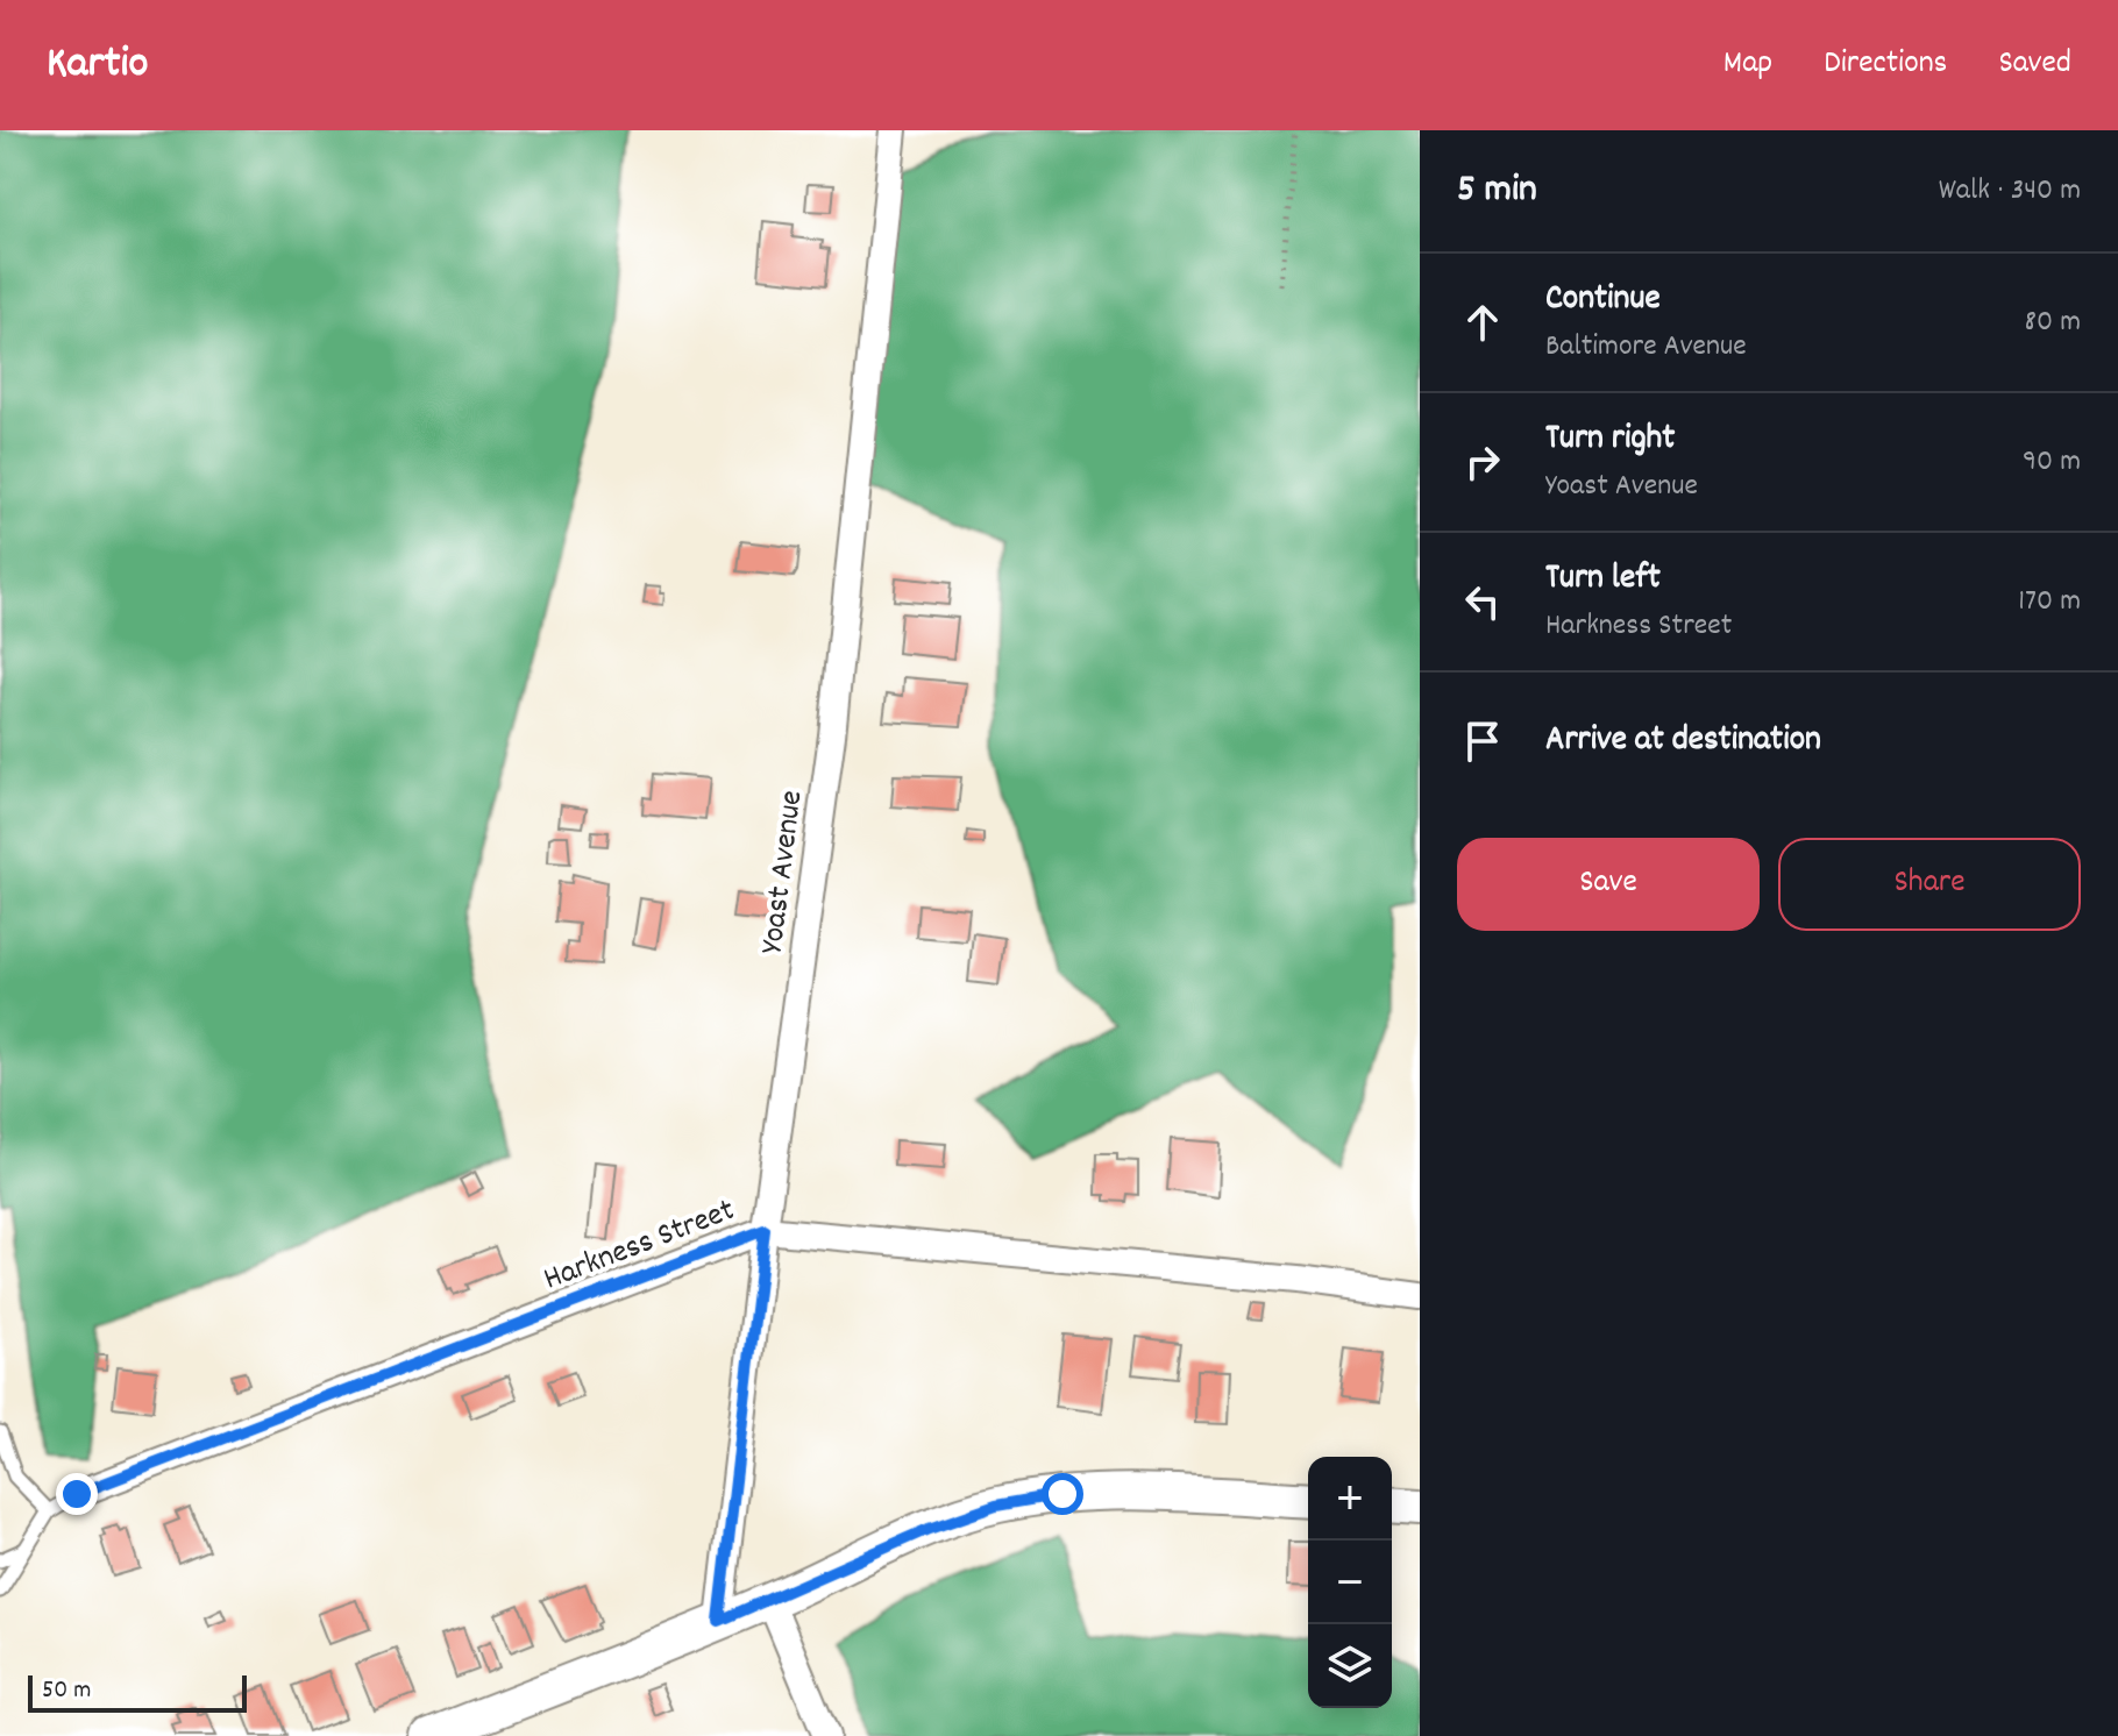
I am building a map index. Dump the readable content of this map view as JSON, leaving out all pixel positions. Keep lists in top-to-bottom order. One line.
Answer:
{"streets":{"street":["Yoast Avenue","Harkness Street"]},"crossings":[["Yoast Avenue","Harkness Street"]],"scale_bar":"50 m","page":{"header":"Kartio","nav":["Map","Directions","Saved"],"heading":["5 min","Walk · 340 m"],"list":[["Continue","Baltimore Avenue","80 m"],["Turn right","Yoast Avenue","90 m"],["Turn left","Harkness Street","170 m"],"Arrive at destination"],"buttons":["Save","Share"],"map_buttons":["+","−"],"scale":"50 m"}}
